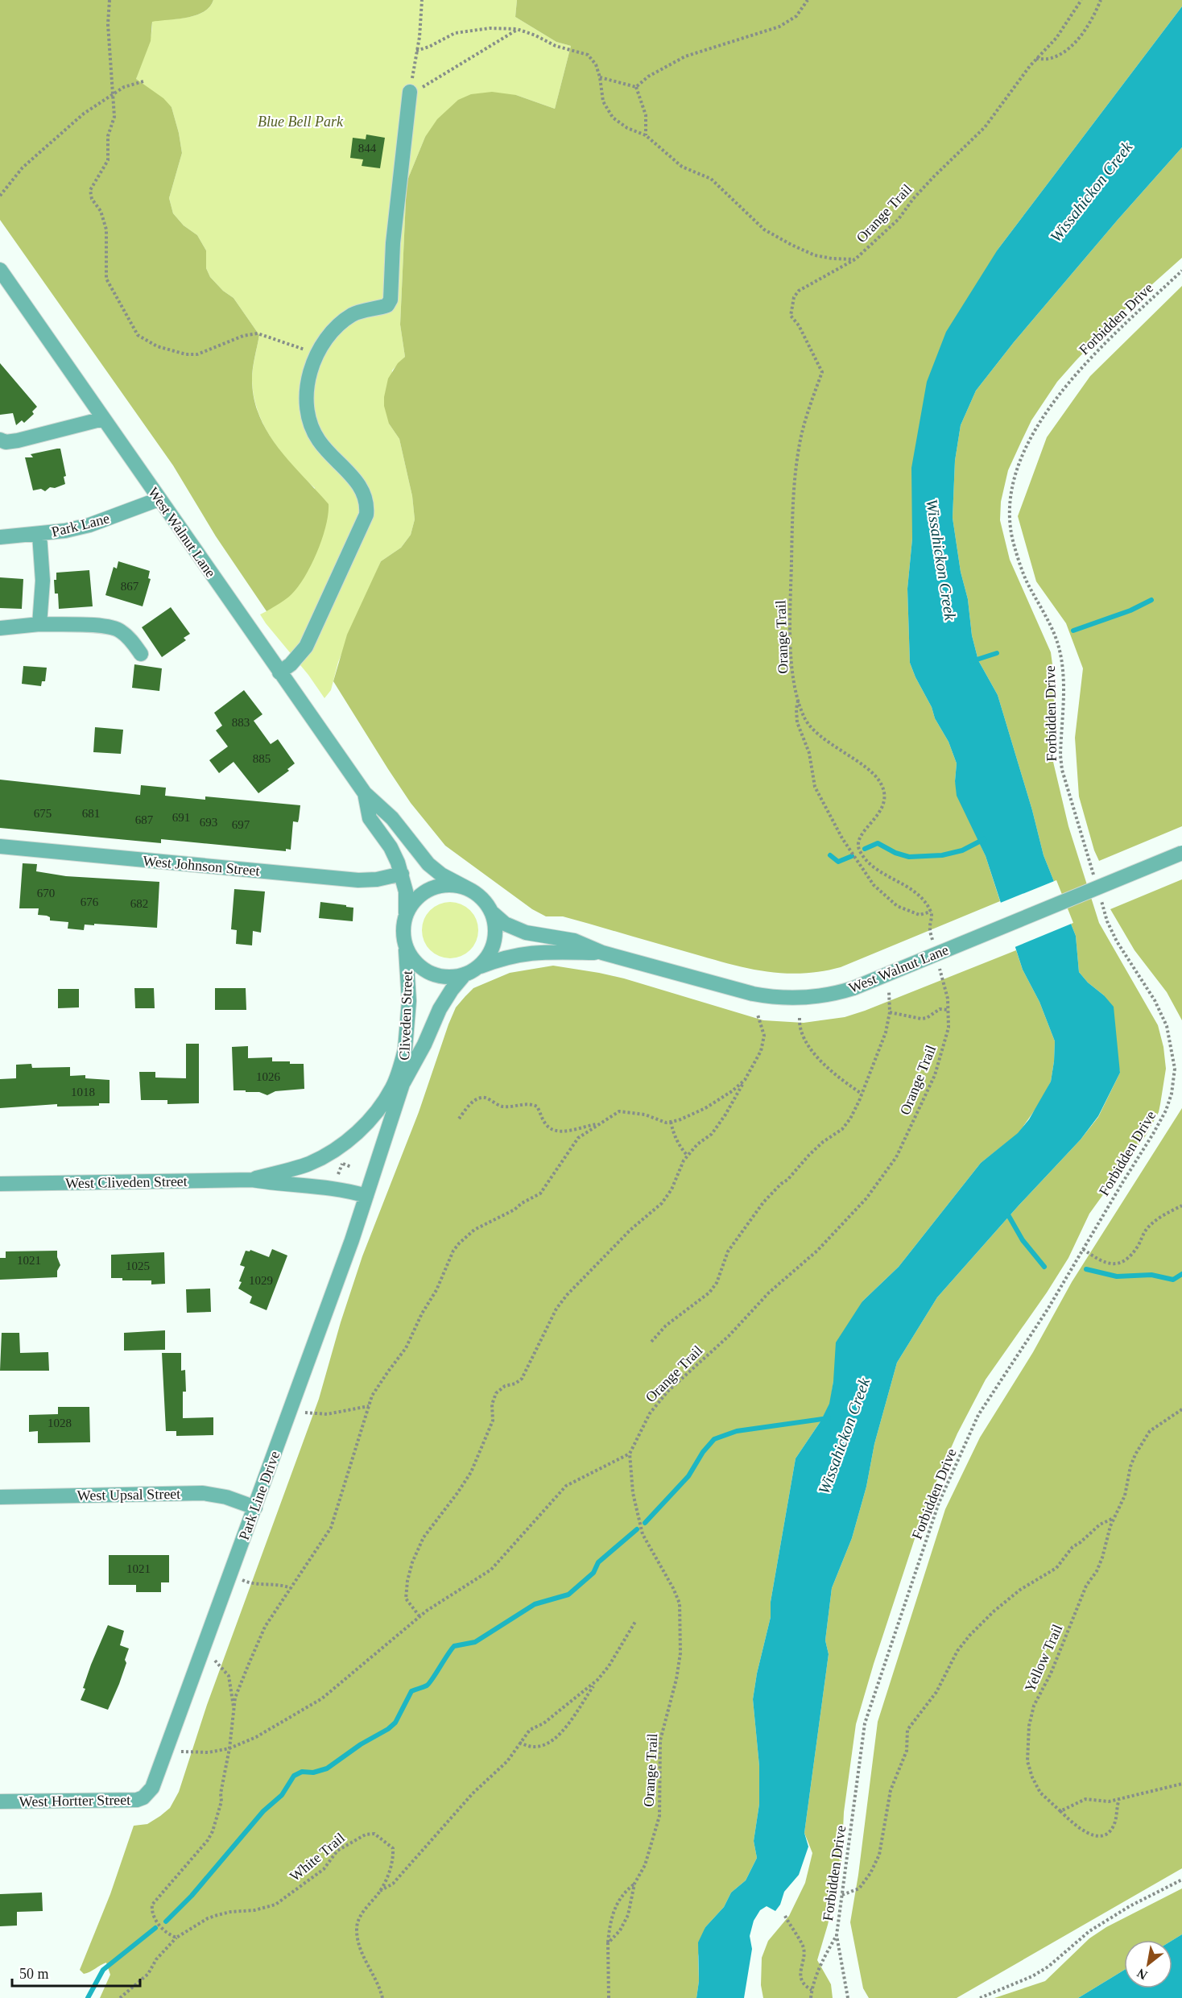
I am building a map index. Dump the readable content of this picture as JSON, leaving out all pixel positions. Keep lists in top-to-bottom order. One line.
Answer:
{"streets":{"street":["Park Lane","West Walnut Lane","West Johnson Street","Cliveden Street","West Cliveden Street","West Upsal Street","Park Line Drive","West Hortter Street"],"path":["Orange Trail","Forbidden Drive","Yellow Trail","White Trail"]},"crossings":[["Park Lane","West Walnut Lane"],["West Walnut Lane","West Johnson Street"],["West Walnut Lane","Cliveden Street"],["Cliveden Street","West Cliveden Street"],["Cliveden Street","Park Line Drive"],["West Cliveden Street","Park Line Drive"],["West Upsal Street","Park Line Drive"],["Park Line Drive","West Hortter Street"]],"water":["Wissahickon Creek"],"parks":["Blue Bell Park"],"house_numbers":["844","867","883","885","675","681","691","687","693","697","670","676","682","1026","1018","1021","1025","1029","1028","1021"],"scale_bar":"50 m","north":"bottom left"}
